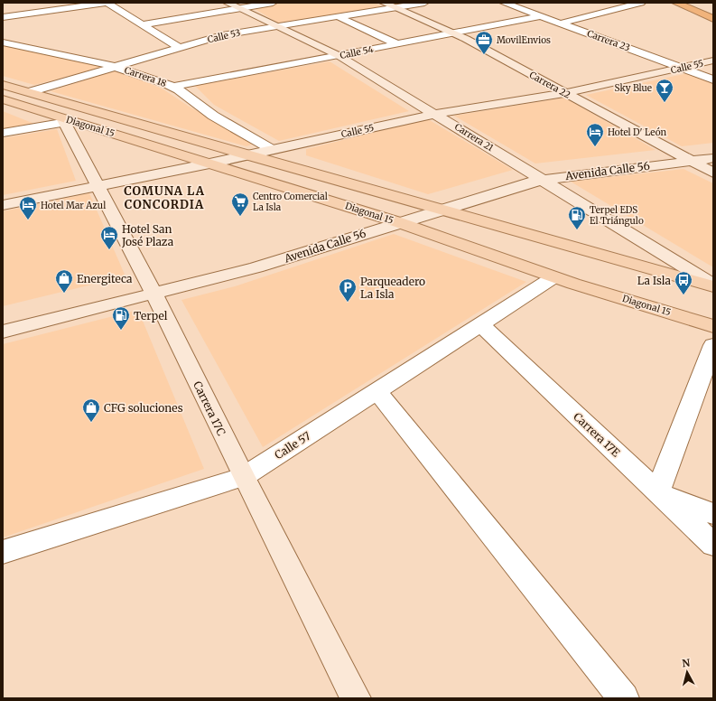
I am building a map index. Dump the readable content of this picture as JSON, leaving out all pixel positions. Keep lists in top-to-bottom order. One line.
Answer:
{"streets":{"main road":["Diagonal 15"],"street":["Calle 53","Carrera 23","Calle 54","Calle 55","Carrera 18","Carrera 22","Carrera 21","Avenida Calle 56","Carrera 17C","Carrera 17E","Calle 57"]},"crossings":[["Calle 53","Carrera 18"],["Calle 53","Carrera 22"],["Calle 53","Diagonal 15"],["Calle 53","Carrera 21"],["Carrera 23","Calle 54"],["Carrera 23","Calle 55"],["Calle 54","Carrera 18"],["Calle 54","Carrera 22"],["Calle 54","Carrera 21"],["Calle 55","Carrera 18"],["Calle 55","Carrera 22"],["Calle 55","Diagonal 15"],["Calle 55","Carrera 21"],["Calle 55","Carrera 17C"],["Carrera 22","Avenida Calle 56"],["Diagonal 15","Carrera 21"],["Diagonal 15","Avenida Calle 56"],["Diagonal 15","Carrera 17C"],["Diagonal 15","Calle 57"],["Carrera 21","Avenida Calle 56"],["Avenida Calle 56","Carrera 17C"],["Carrera 17C","Calle 57"],["Carrera 17E","Calle 57"]],"districts":["COMUNA LA CONCORDIA"],"places":{"office":["MovilEnvios"],"bar":["Sky Blue"],"hotel":["Hotel D' León","Hotel Mar Azul","Hotel San José Plaza"],"supermarket":["Centro Comercial La Isla"],"fuel station":["Terpel EDS El Triángulo","Terpel"],"shop":["Energiteca","CFG soluciones"],"bus stop":["La Isla"],"parking":["Parqueadero La Isla"]},"north":"top"}
